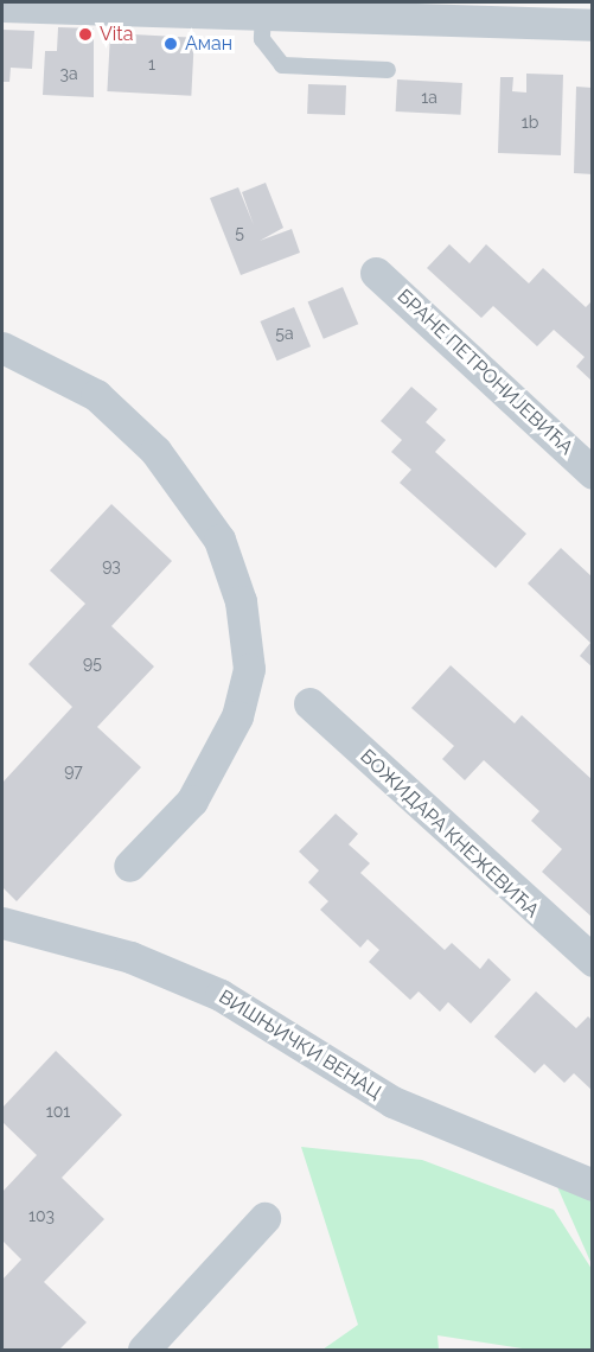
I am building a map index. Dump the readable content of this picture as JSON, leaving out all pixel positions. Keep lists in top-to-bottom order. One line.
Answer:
{"streets":{"street":["БРАНЕ ПЕТРОНИЈЕВИЋА","БОЖИДАРА КНЕЖЕВИЋА","ВИШЊИЧКИ ВЕНАЦ"]},"places":["Vita","Аман"],"house_numbers":["1","3a","1a","1b","5","5a","93","95","97","101","103"]}
